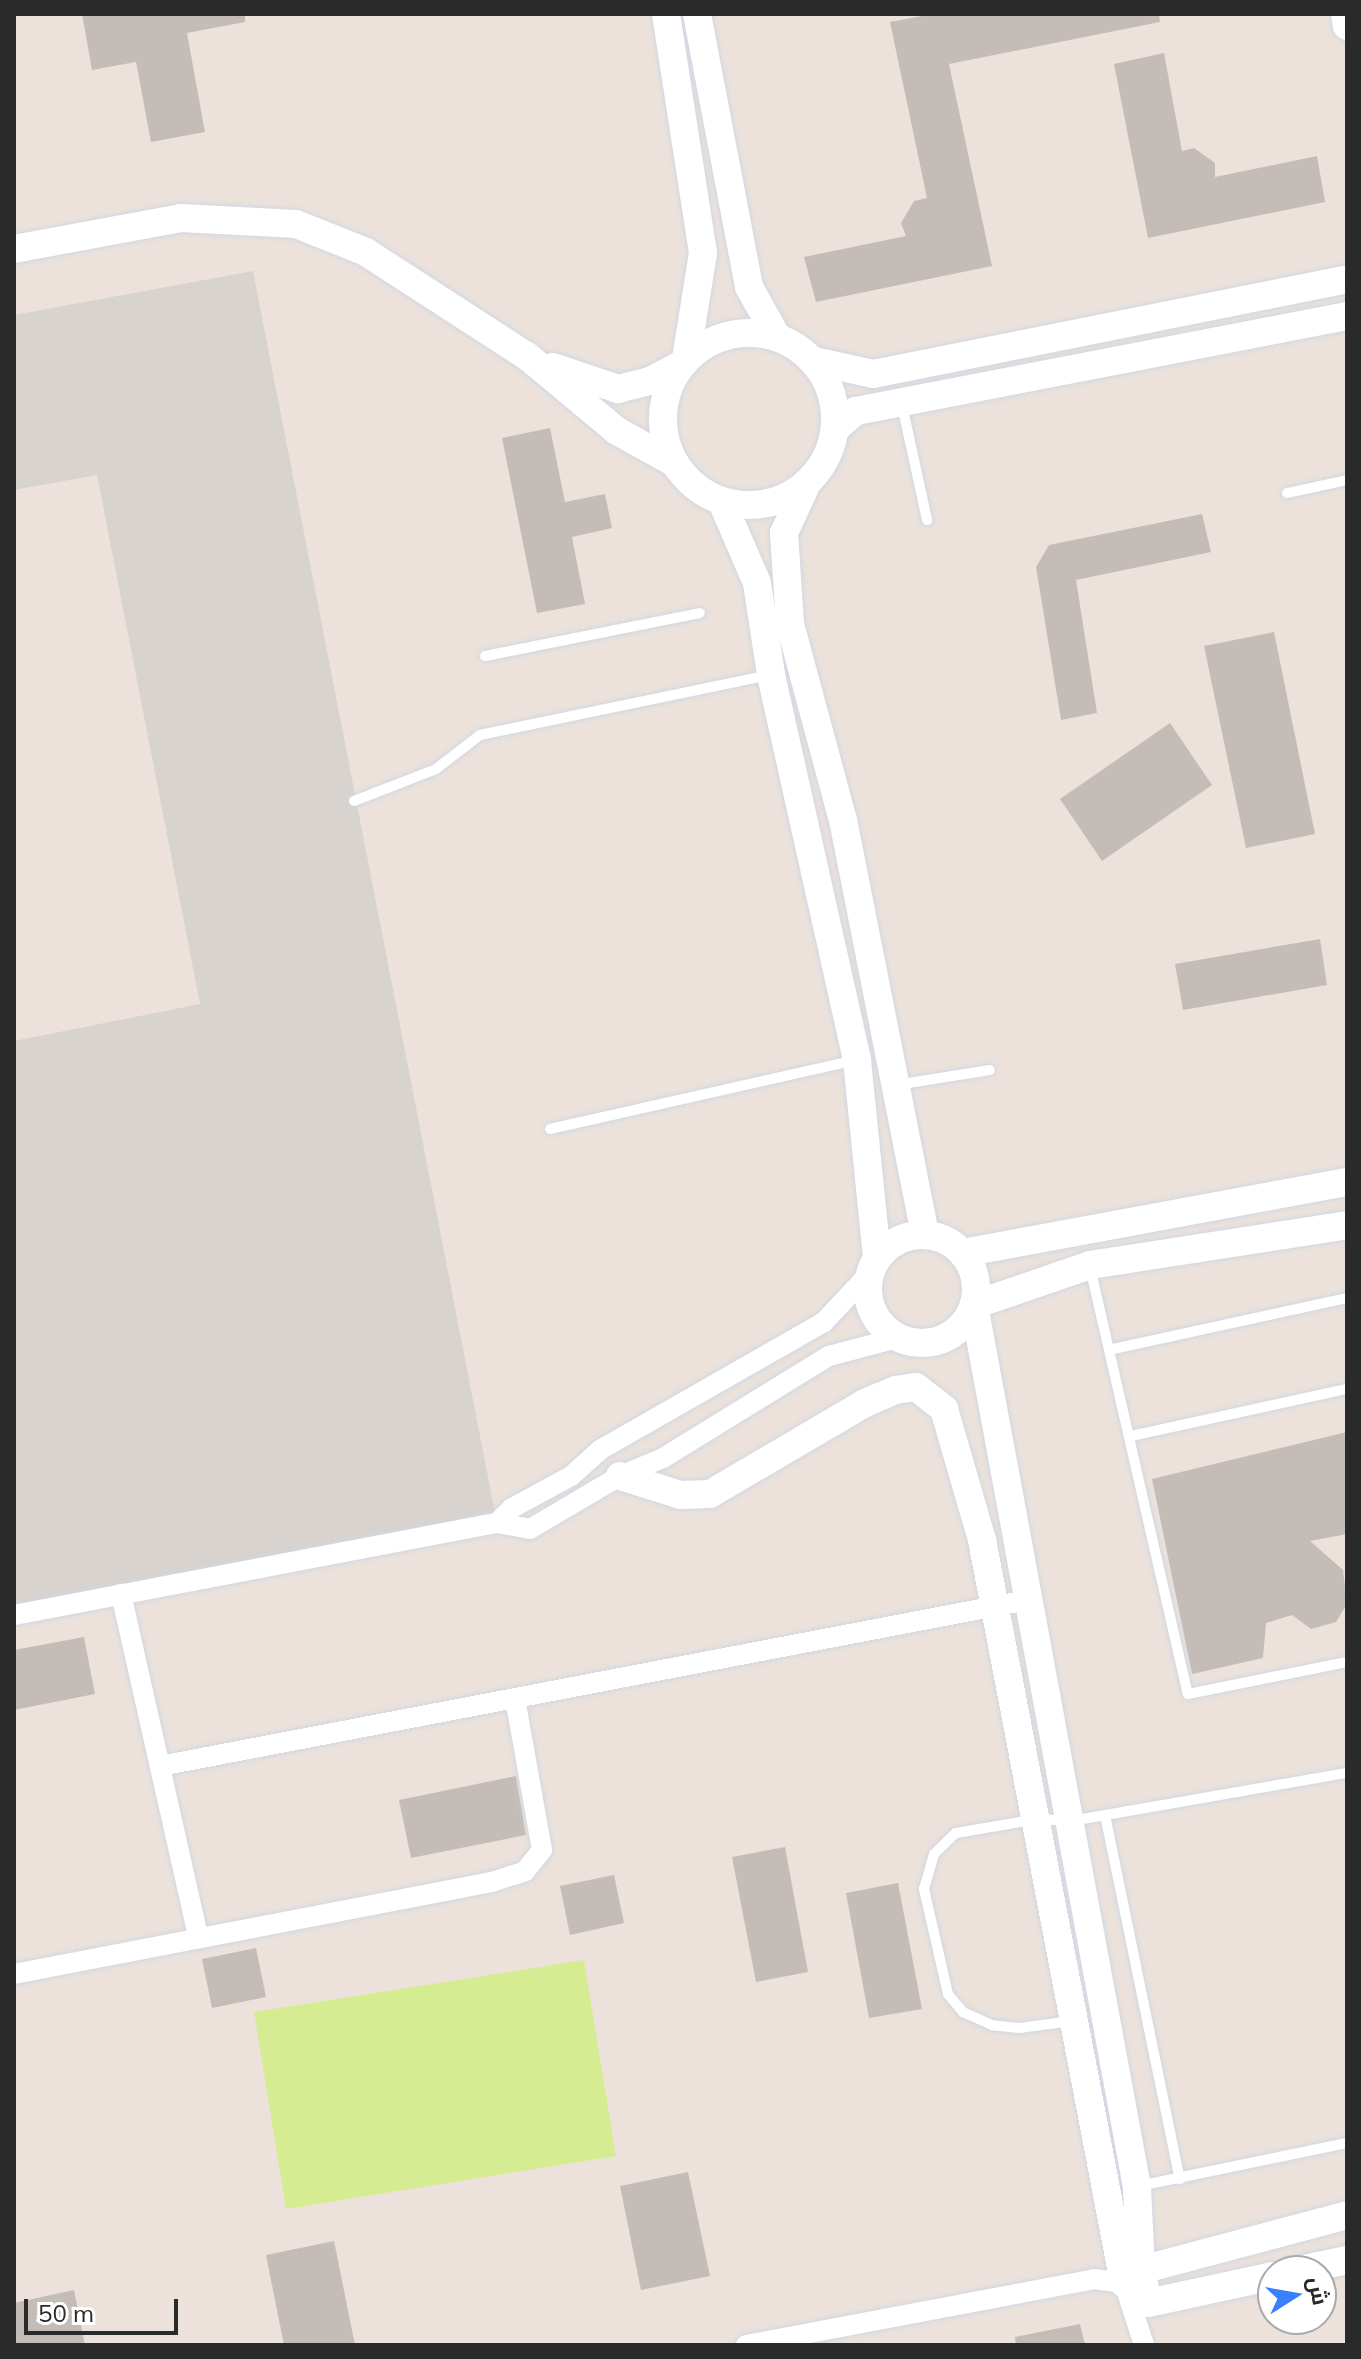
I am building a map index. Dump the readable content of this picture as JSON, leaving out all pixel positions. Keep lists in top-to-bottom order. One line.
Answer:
{"scale_bar":"50 m","north":"right"}
